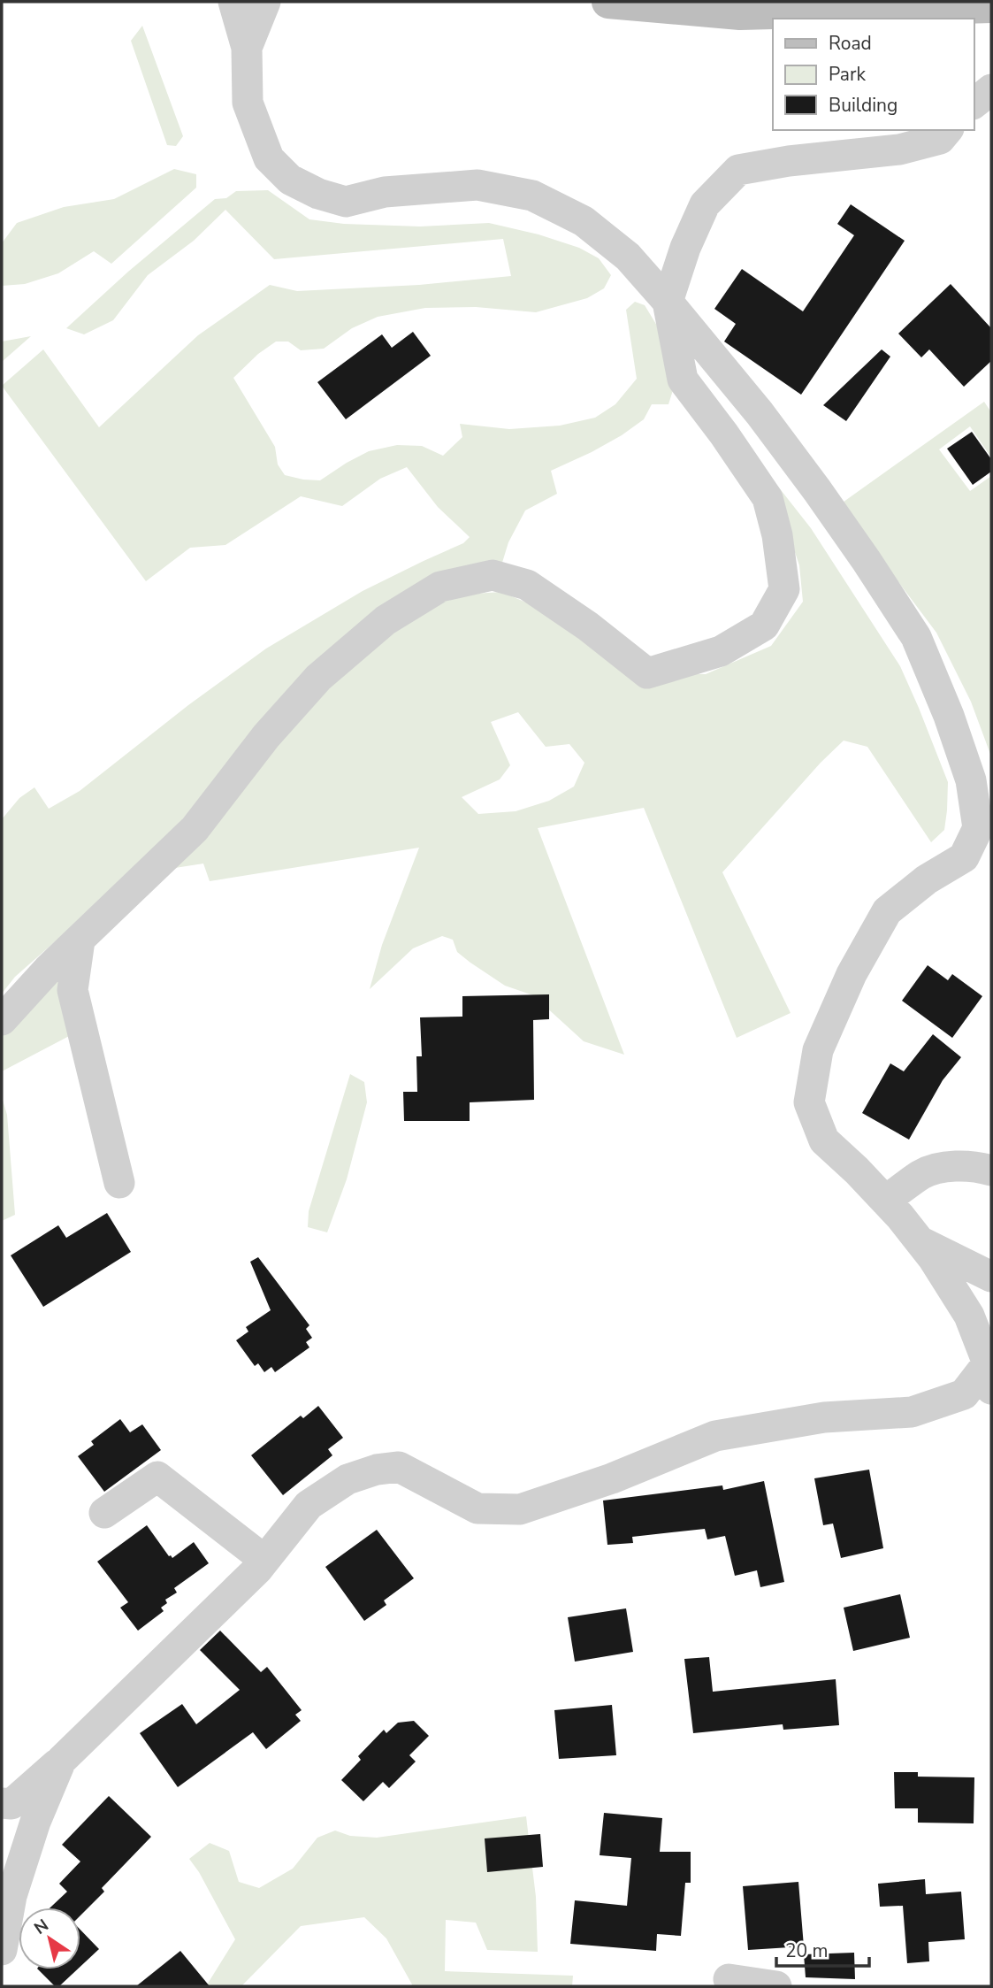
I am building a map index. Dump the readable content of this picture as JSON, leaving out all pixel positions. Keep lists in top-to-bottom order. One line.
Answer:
{"legend":["Road","Park","Building"],"scale_bar":"20 m","north":"top left"}
